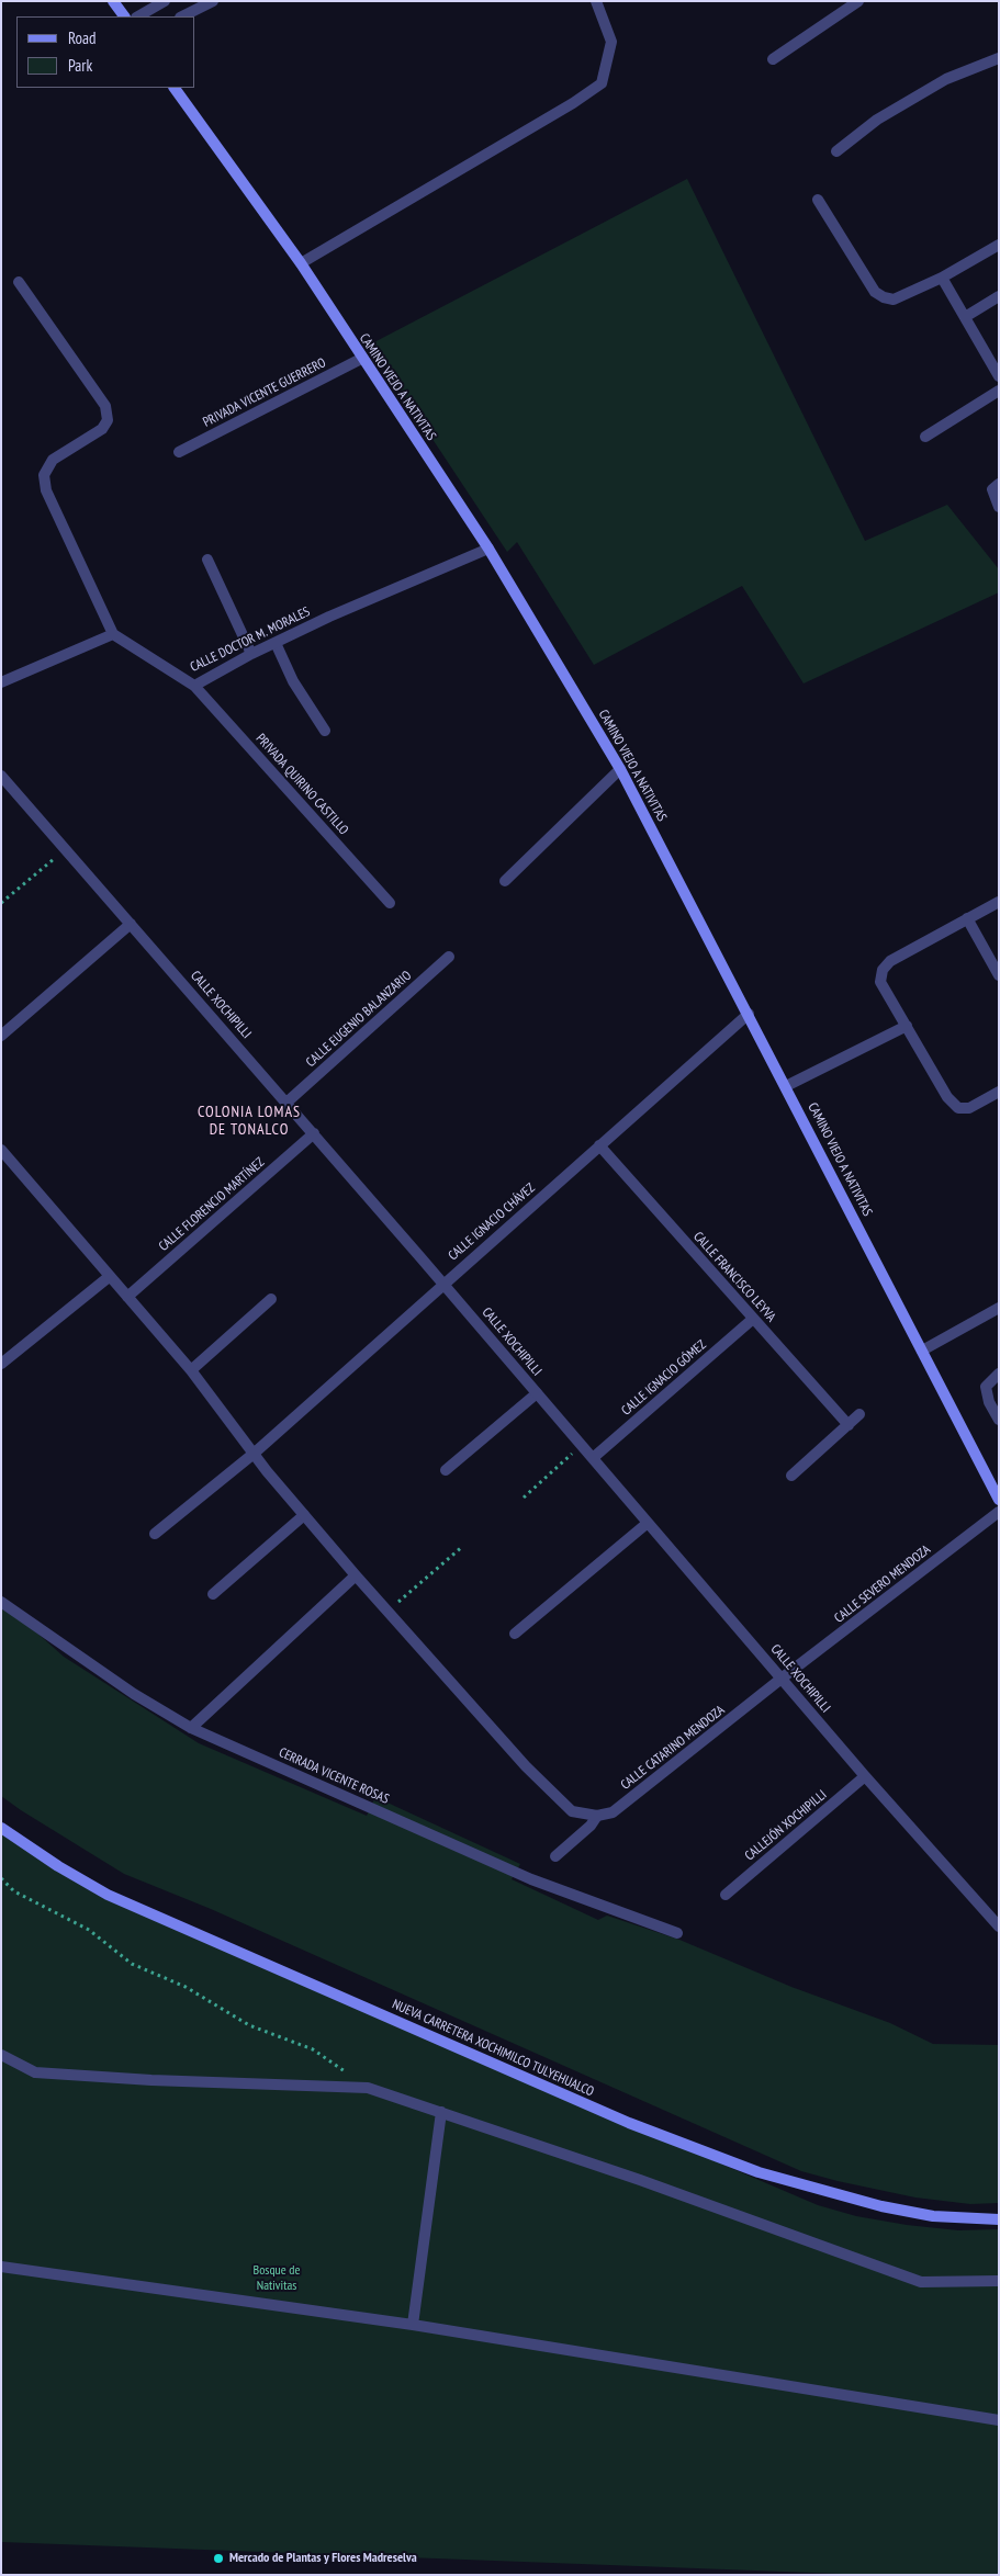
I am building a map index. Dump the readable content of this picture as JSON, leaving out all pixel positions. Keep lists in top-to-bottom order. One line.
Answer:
{"streets":{"street":["CAMINO VIEJO A NATIVITAS","PRIVADA VICENTE GUERRERO","CALLE DOCTOR M. MORALES","PRIVADA QUIRINO CASTILLO","CALLE XOCHIPILLI","CALLE EUGENIO BALANZARIO","CALLE FLORENCIO MARTÍNEZ","CALLE IGNACIO CHÁVEZ","CALLE FRANCISCO LEYVA","CALLE IGNACIO GÓMEZ","CALLE SEVERO MENDOZA","CALLE CATARINO MENDOZA","CERRADA VICENTE ROSAS","CALLEJÓN XOCHIPILLI","NUEVA CARRETERA XOCHIMILCO TULYEHUALCO"]},"crossings":[["CAMINO VIEJO A NATIVITAS","PRIVADA VICENTE GUERRERO"],["CAMINO VIEJO A NATIVITAS","CALLE DOCTOR M. MORALES"],["CAMINO VIEJO A NATIVITAS","CALLE IGNACIO CHÁVEZ"],["CALLE DOCTOR M. MORALES","PRIVADA QUIRINO CASTILLO"],["CALLE XOCHIPILLI","CALLE EUGENIO BALANZARIO"],["CALLE XOCHIPILLI","CALLE FLORENCIO MARTÍNEZ"],["CALLE XOCHIPILLI","CALLE IGNACIO CHÁVEZ"],["CALLE XOCHIPILLI","CALLE IGNACIO GÓMEZ"],["CALLE XOCHIPILLI","CALLE SEVERO MENDOZA"],["CALLE XOCHIPILLI","CALLE CATARINO MENDOZA"],["CALLE XOCHIPILLI","CALLEJÓN XOCHIPILLI"],["CALLE IGNACIO CHÁVEZ","CALLE FRANCISCO LEYVA"],["CALLE FRANCISCO LEYVA","CALLE IGNACIO GÓMEZ"],["CALLE SEVERO MENDOZA","CALLE CATARINO MENDOZA"]],"districts":["COLONIA LOMAS DE TONALCO"],"parks":["Bosque de Nativitas"],"places":["Mercado de Plantas y Flores Madreselva"],"legend":["Road","Park"]}
